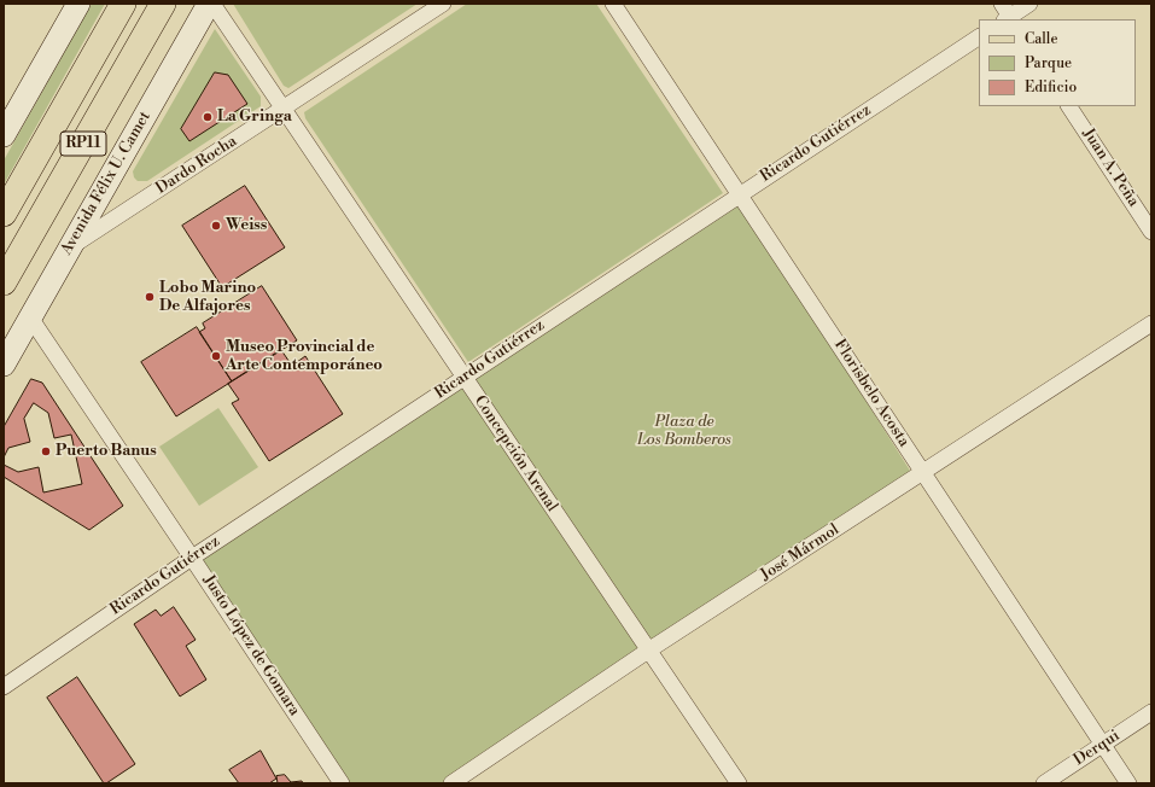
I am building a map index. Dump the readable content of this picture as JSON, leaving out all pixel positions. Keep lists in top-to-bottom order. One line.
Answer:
{"streets":{"main road":["RP11","Avenida Félix U. Camet"],"street":["Ricardo Gutiérrez","Dardo Rocha","Juan A. Peña","Florisbelo Acosta","Concepción Arenal","José Mármol","Justo López de Gomara","Derqui"]},"crossings":[["Ricardo Gutiérrez","Florisbelo Acosta"],["Ricardo Gutiérrez","Concepción Arenal"],["Ricardo Gutiérrez","Justo López de Gomara"],["Dardo Rocha","Avenida Félix U. Camet"],["Dardo Rocha","Concepción Arenal"],["Avenida Félix U. Camet","Justo López de Gomara"],["Florisbelo Acosta","José Mármol"],["Florisbelo Acosta","Derqui"],["Concepción Arenal","José Mármol"]],"parks":["Plaza de Los Bomberos"],"places":["La Gringa","Weiss","Lobo Marino De Alfajores","Museo Provincial de Arte Contemporáneo","Puerto Banus"],"legend":["Calle","Parque","Edificio"]}
